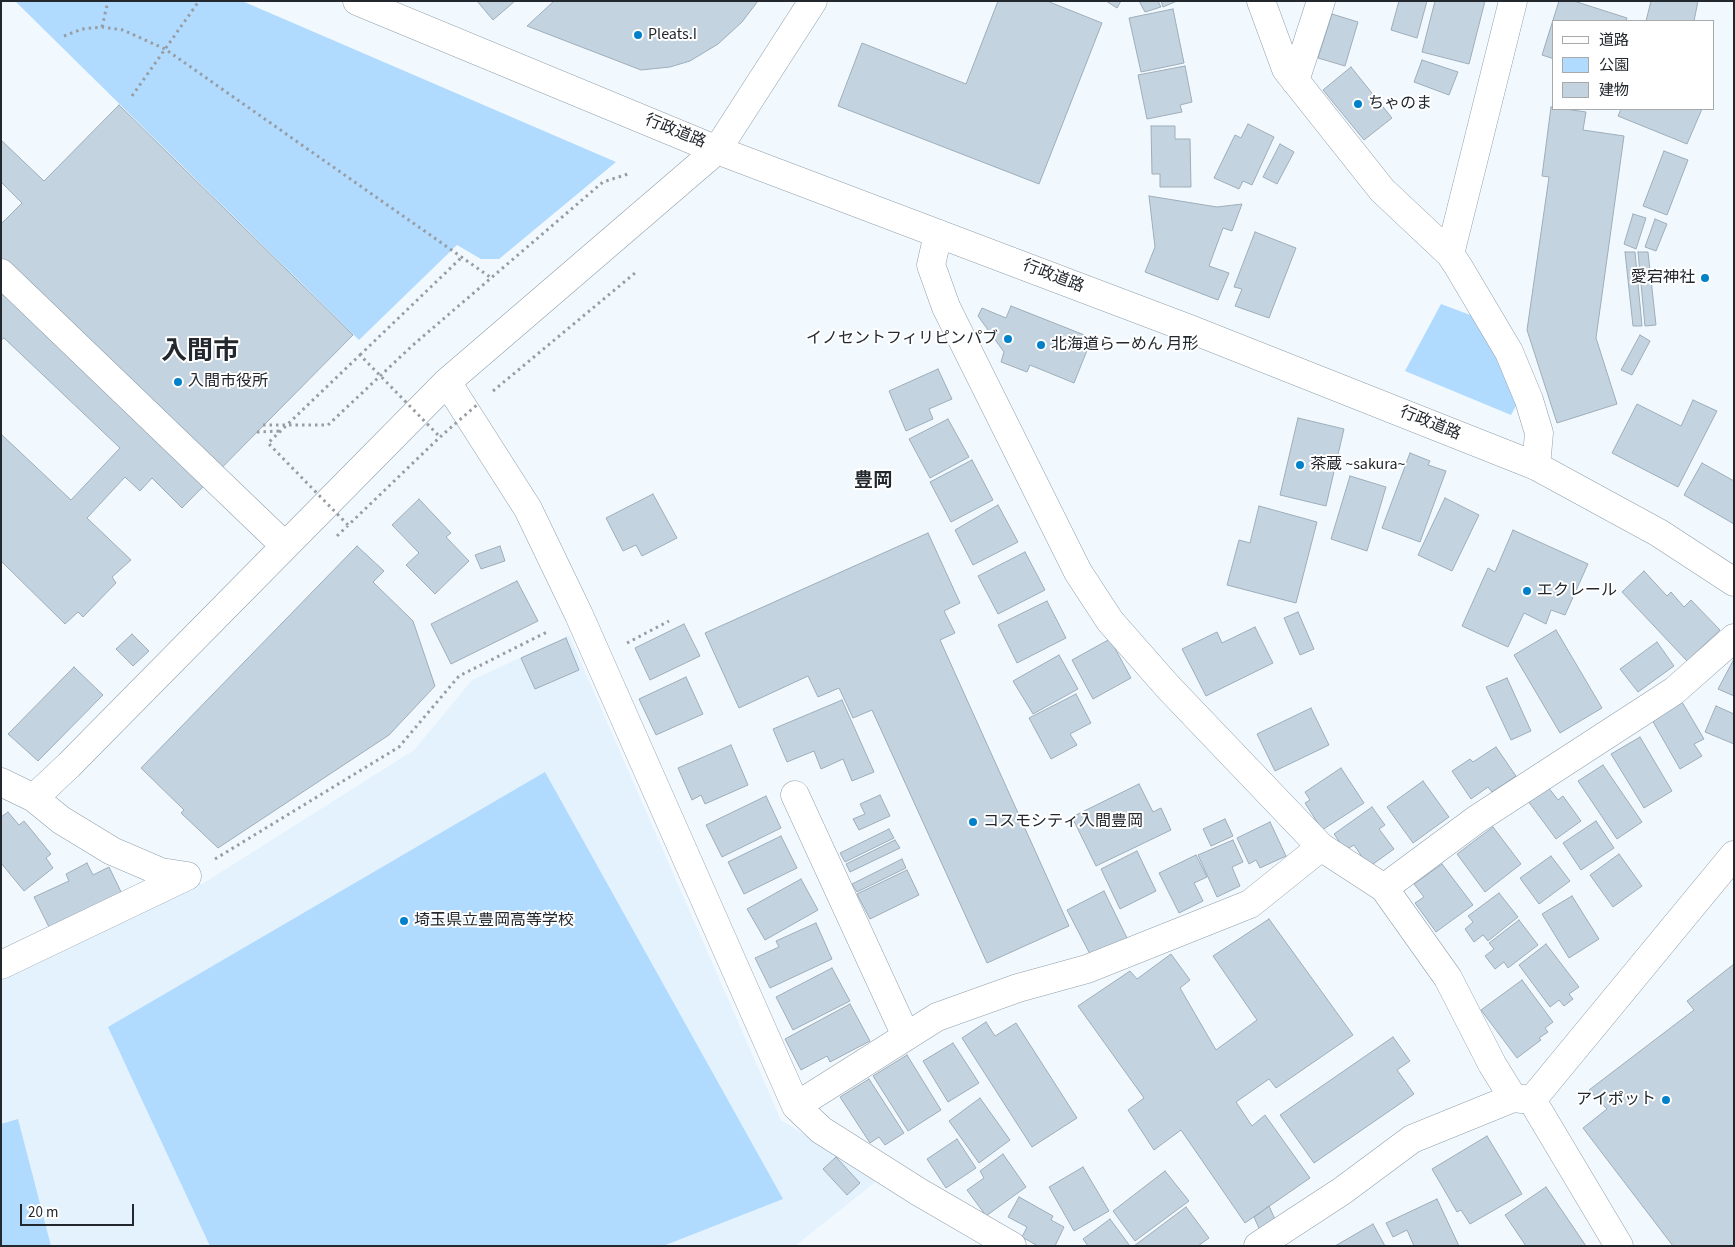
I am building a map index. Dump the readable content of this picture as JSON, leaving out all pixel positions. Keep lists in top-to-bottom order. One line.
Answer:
{"streets":{"main road":["行政道路"]},"districts":["入間市","豊岡"],"places":["Pleats.I","ちゃのま","愛宕神社","イノセントフィリピンパブ","北海道らーめん 月形","入間市役所","茶蔵 ~sakura~","エクレール","コスモシティ入間豊岡","埼玉県立豊岡高等学校","アイポット"],"legend":["道路","公園","建物"],"scale_bar":"20 m"}
